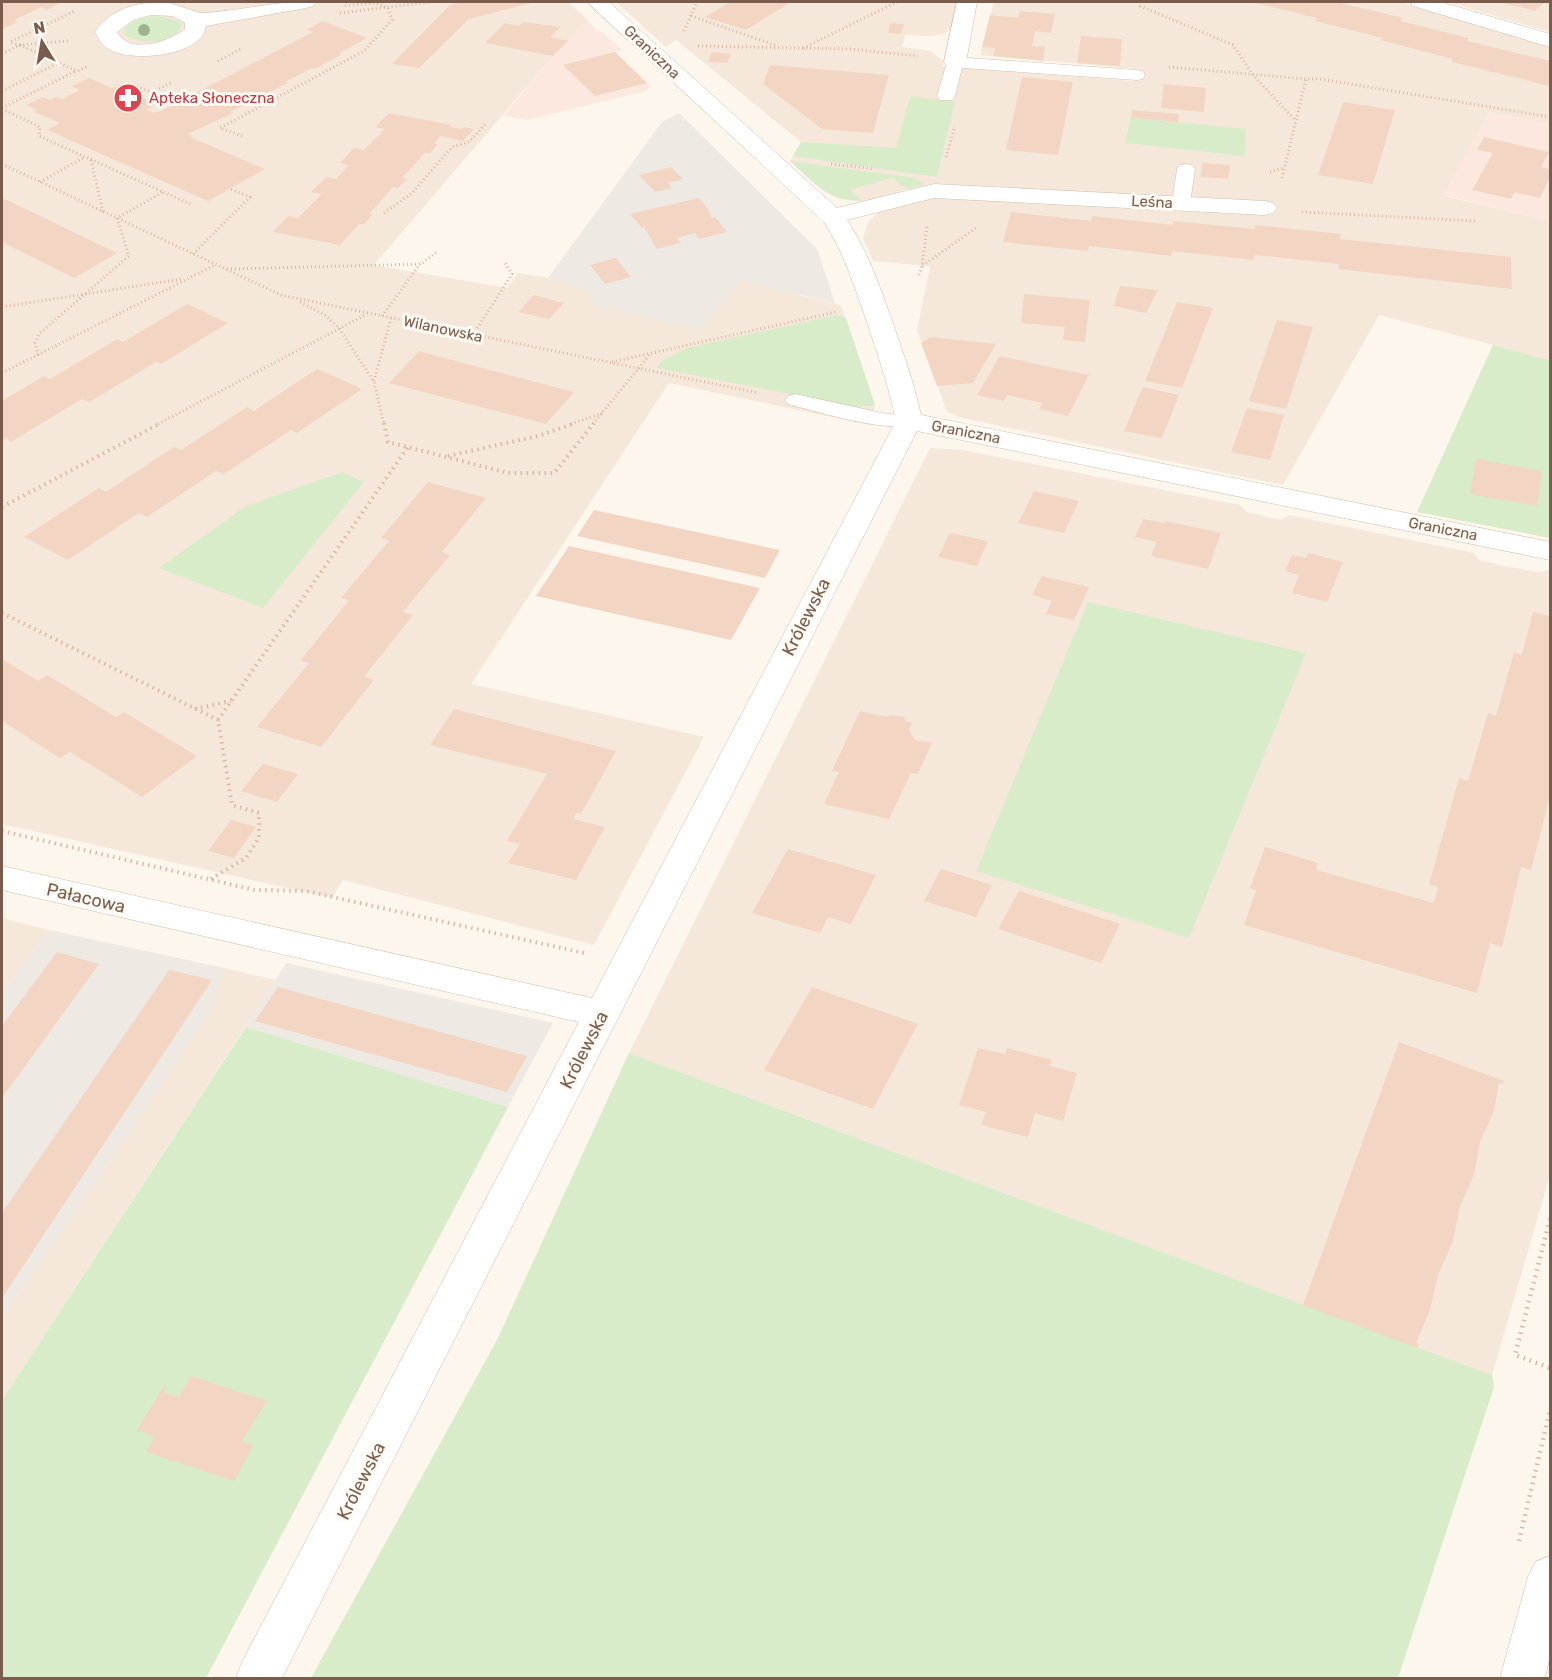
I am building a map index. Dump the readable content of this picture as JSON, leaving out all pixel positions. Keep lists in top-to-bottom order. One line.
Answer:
{"streets":{"street":["Graniczna","Leśna","Królewska","Pałacowa"],"path":["Wilanowska"]},"crossings":[["Graniczna","Leśna"],["Graniczna","Królewska"],["Królewska","Pałacowa"]],"places":{"pharmacy":["Apteka Słoneczna"]},"north":"top"}
